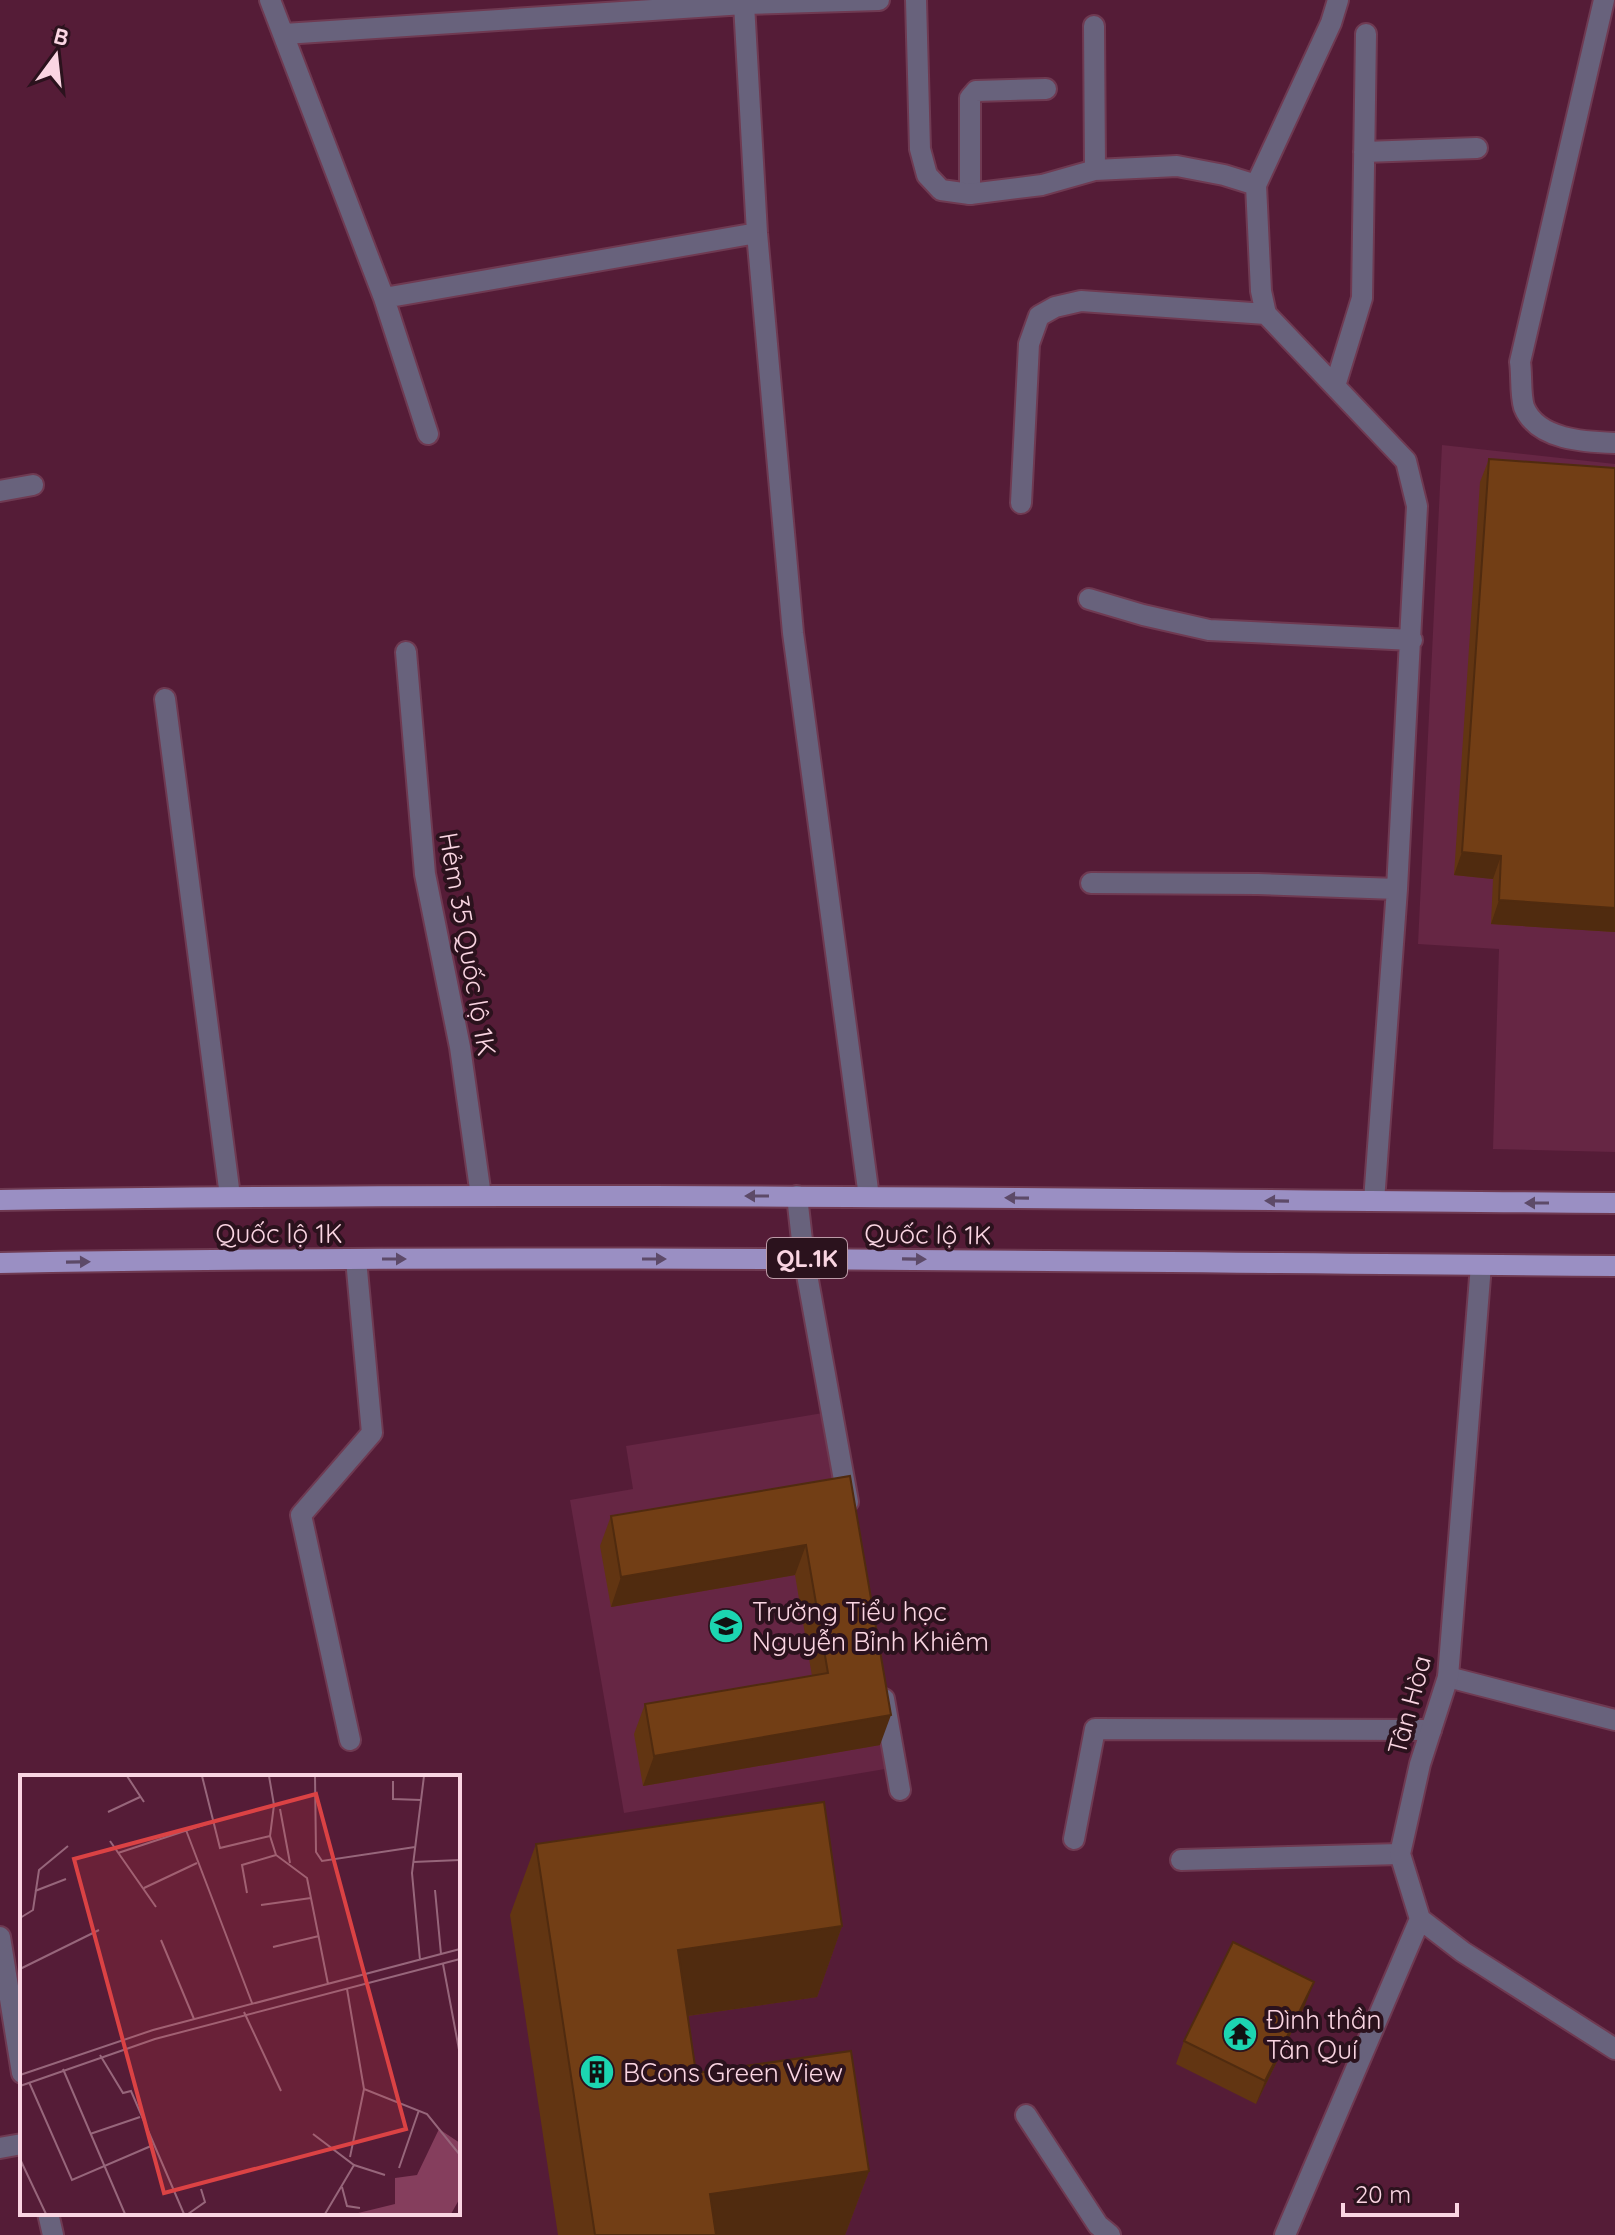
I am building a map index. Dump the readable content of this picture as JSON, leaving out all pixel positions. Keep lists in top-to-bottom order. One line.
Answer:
{"streets":{"main road":["Quốc lộ 1K","QL.1K"],"street":["Hẻm 35 Quốc lộ 1K","Tân Hòa"]},"crossings":[["Hẻm 35 Quốc lộ 1K","Quốc lộ 1K"],["Quốc lộ 1K","Tân Hòa"]],"places":{"school or university":["Trường Tiểu học Nguyễn Bỉnh Khiêm"],"temple":["Đình thần Tân Quí"],"building":["BCons Green View"]},"scale_bar":"20 m","north":"top"}
